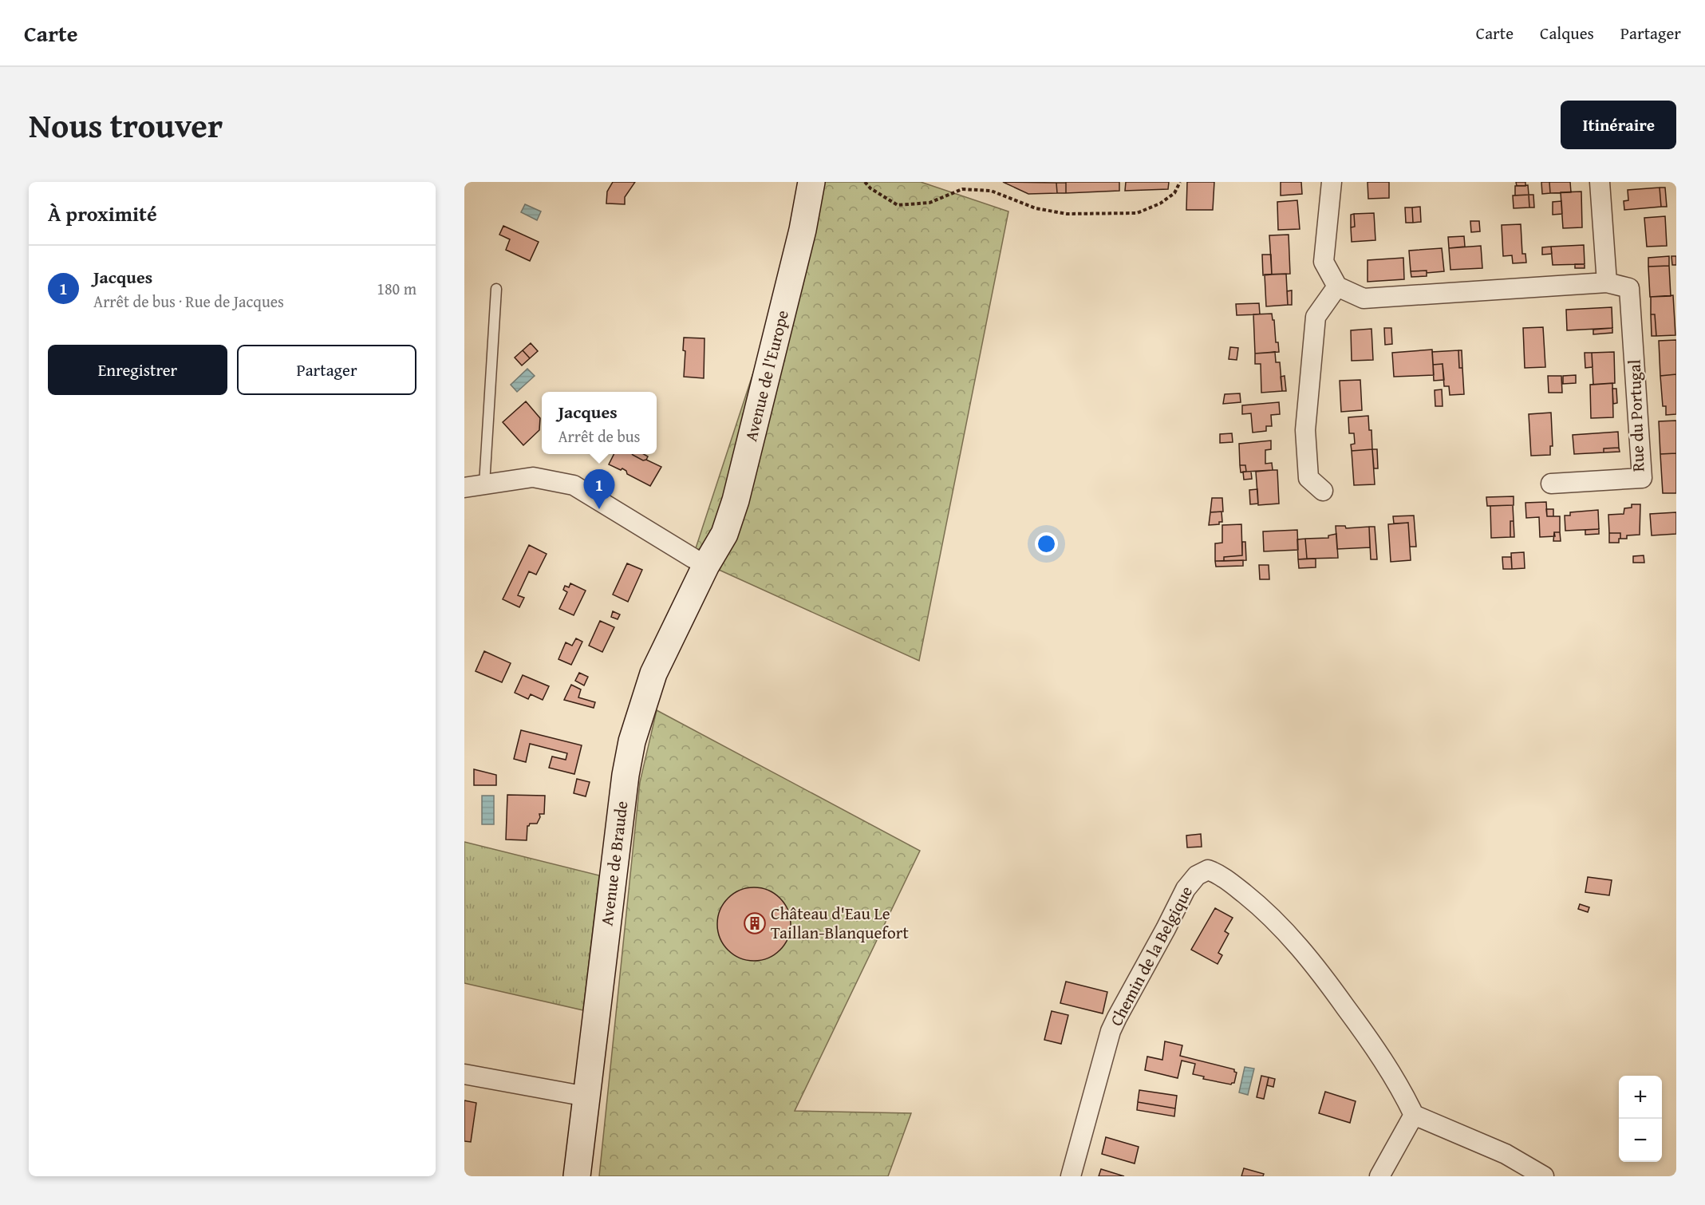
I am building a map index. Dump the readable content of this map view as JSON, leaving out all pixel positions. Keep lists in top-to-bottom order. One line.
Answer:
{"streets":{"street":["Avenue de l'Europe","Rue du Portugal","Avenue de Braude","Chemin de la Belgique"]},"crossings":[["Avenue de l'Europe","Avenue de Braude"]],"places":{"building":["Château d'Eau Le Taillan-Blanquefort"]},"page":{"header":"Carte","nav":["Carte","Calques","Partager"],"title":"Nous trouver","buttons":["Itinéraire",["Enregistrer","Partager"]],"heading":"À proximité","list":[{"mark":"1","name":"Jacques","note":"Arrêt de bus · Rue de Jacques","value":"180 m"}],"popup":["Jacques","Arrêt de bus"],"pins":"1","map_buttons":["+","−"]}}
